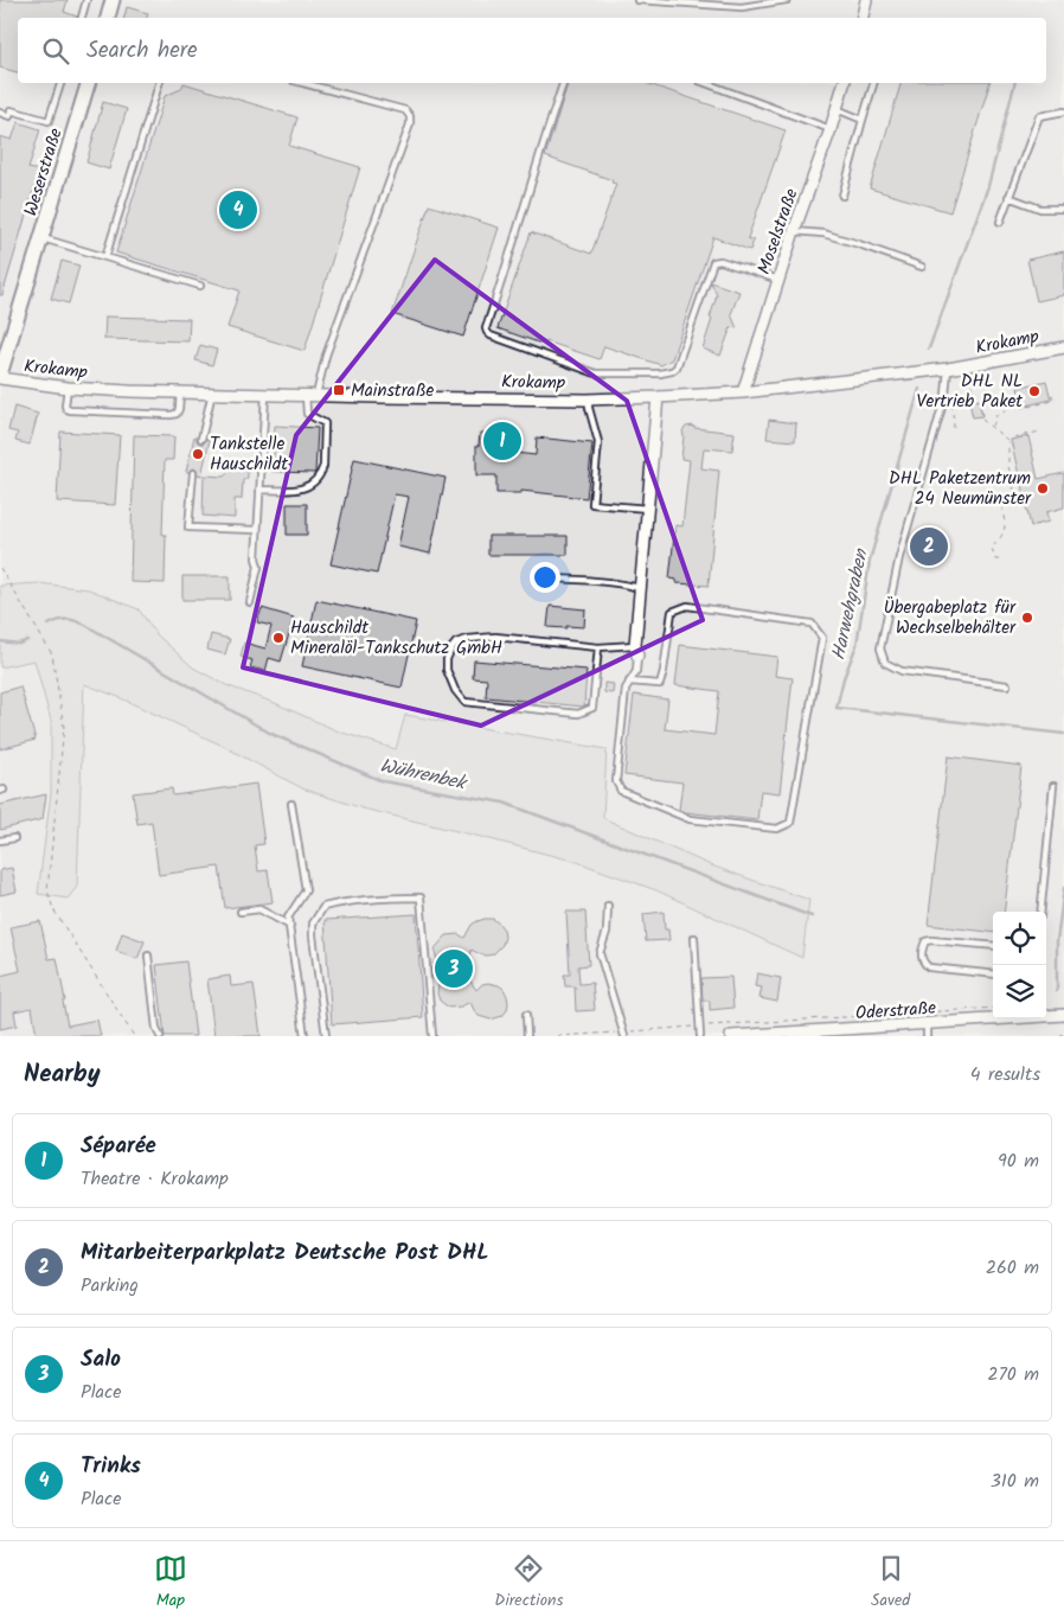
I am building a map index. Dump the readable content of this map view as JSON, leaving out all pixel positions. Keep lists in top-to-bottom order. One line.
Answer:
{"streets":{"street":["Weserstraße","Moselstraße","Krokamp","Oderstraße"]},"crossings":[["Weserstraße","Krokamp"],["Moselstraße","Krokamp"]],"water":["Harwehgraben","Wührenbek"],"places":{"transit":["Mainstraße"],"other":["DHL NL Vertrieb Paket","Tankstelle Hauschildt","DHL Paketzentrum 24 Neumünster","Übergabeplatz für Wechselbehälter","Hauschildt Mineralöl-Tankschutz GmbH"]},"page":{"search":"Search here","pins":["4","1","2","3"],"heading":["Nearby","4 results"],"list":[{"mark":"1","name":"Séparée","note":"Theatre · Krokamp","value":"90 m"},{"mark":"2","name":"Mitarbeiterparkplatz Deutsche Post DHL","note":"Parking","value":"260 m"},{"mark":"3","name":"Salo","note":"Place","value":"270 m"},{"mark":"4","name":"Trinks","note":"Place","value":"310 m"}],"nav":["Map","Directions","Saved"]}}
